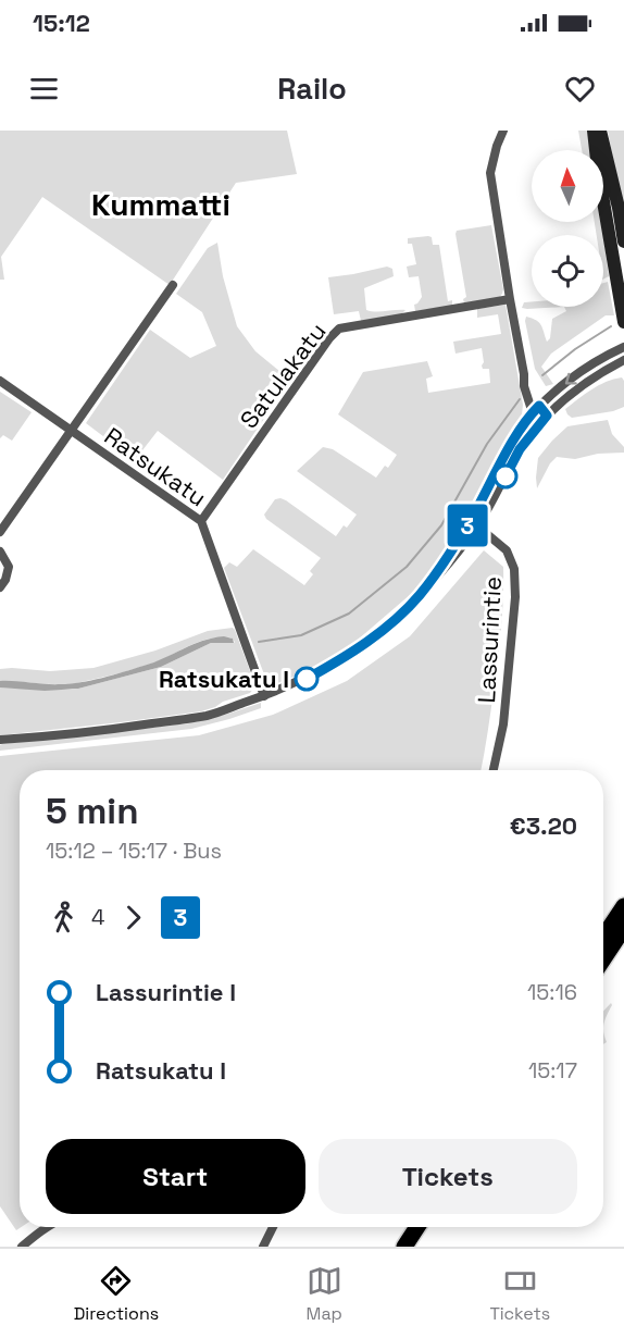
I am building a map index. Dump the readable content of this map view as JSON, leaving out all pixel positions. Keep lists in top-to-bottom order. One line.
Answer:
{"streets":{"street":["Satulakatu","Ratsukatu","Lassurintie"]},"crossings":[["Satulakatu","Ratsukatu"]],"districts":["Kummatti"],"places":["Ratsukatu I"],"lines":["bus line 3"],"north":"top","page":{"status":"15:12","header":"Railo","on_map":"3","heading":["5 min","15:12 – 15:17 · Bus","€3.20"],"legs":["4","3"],"list":[{"name":"Lassurintie I","value":"15:16"},{"name":"Ratsukatu I","value":"15:17"}],"buttons":["Start","Tickets"],"tabs":["Directions","Map","Tickets"]}}
